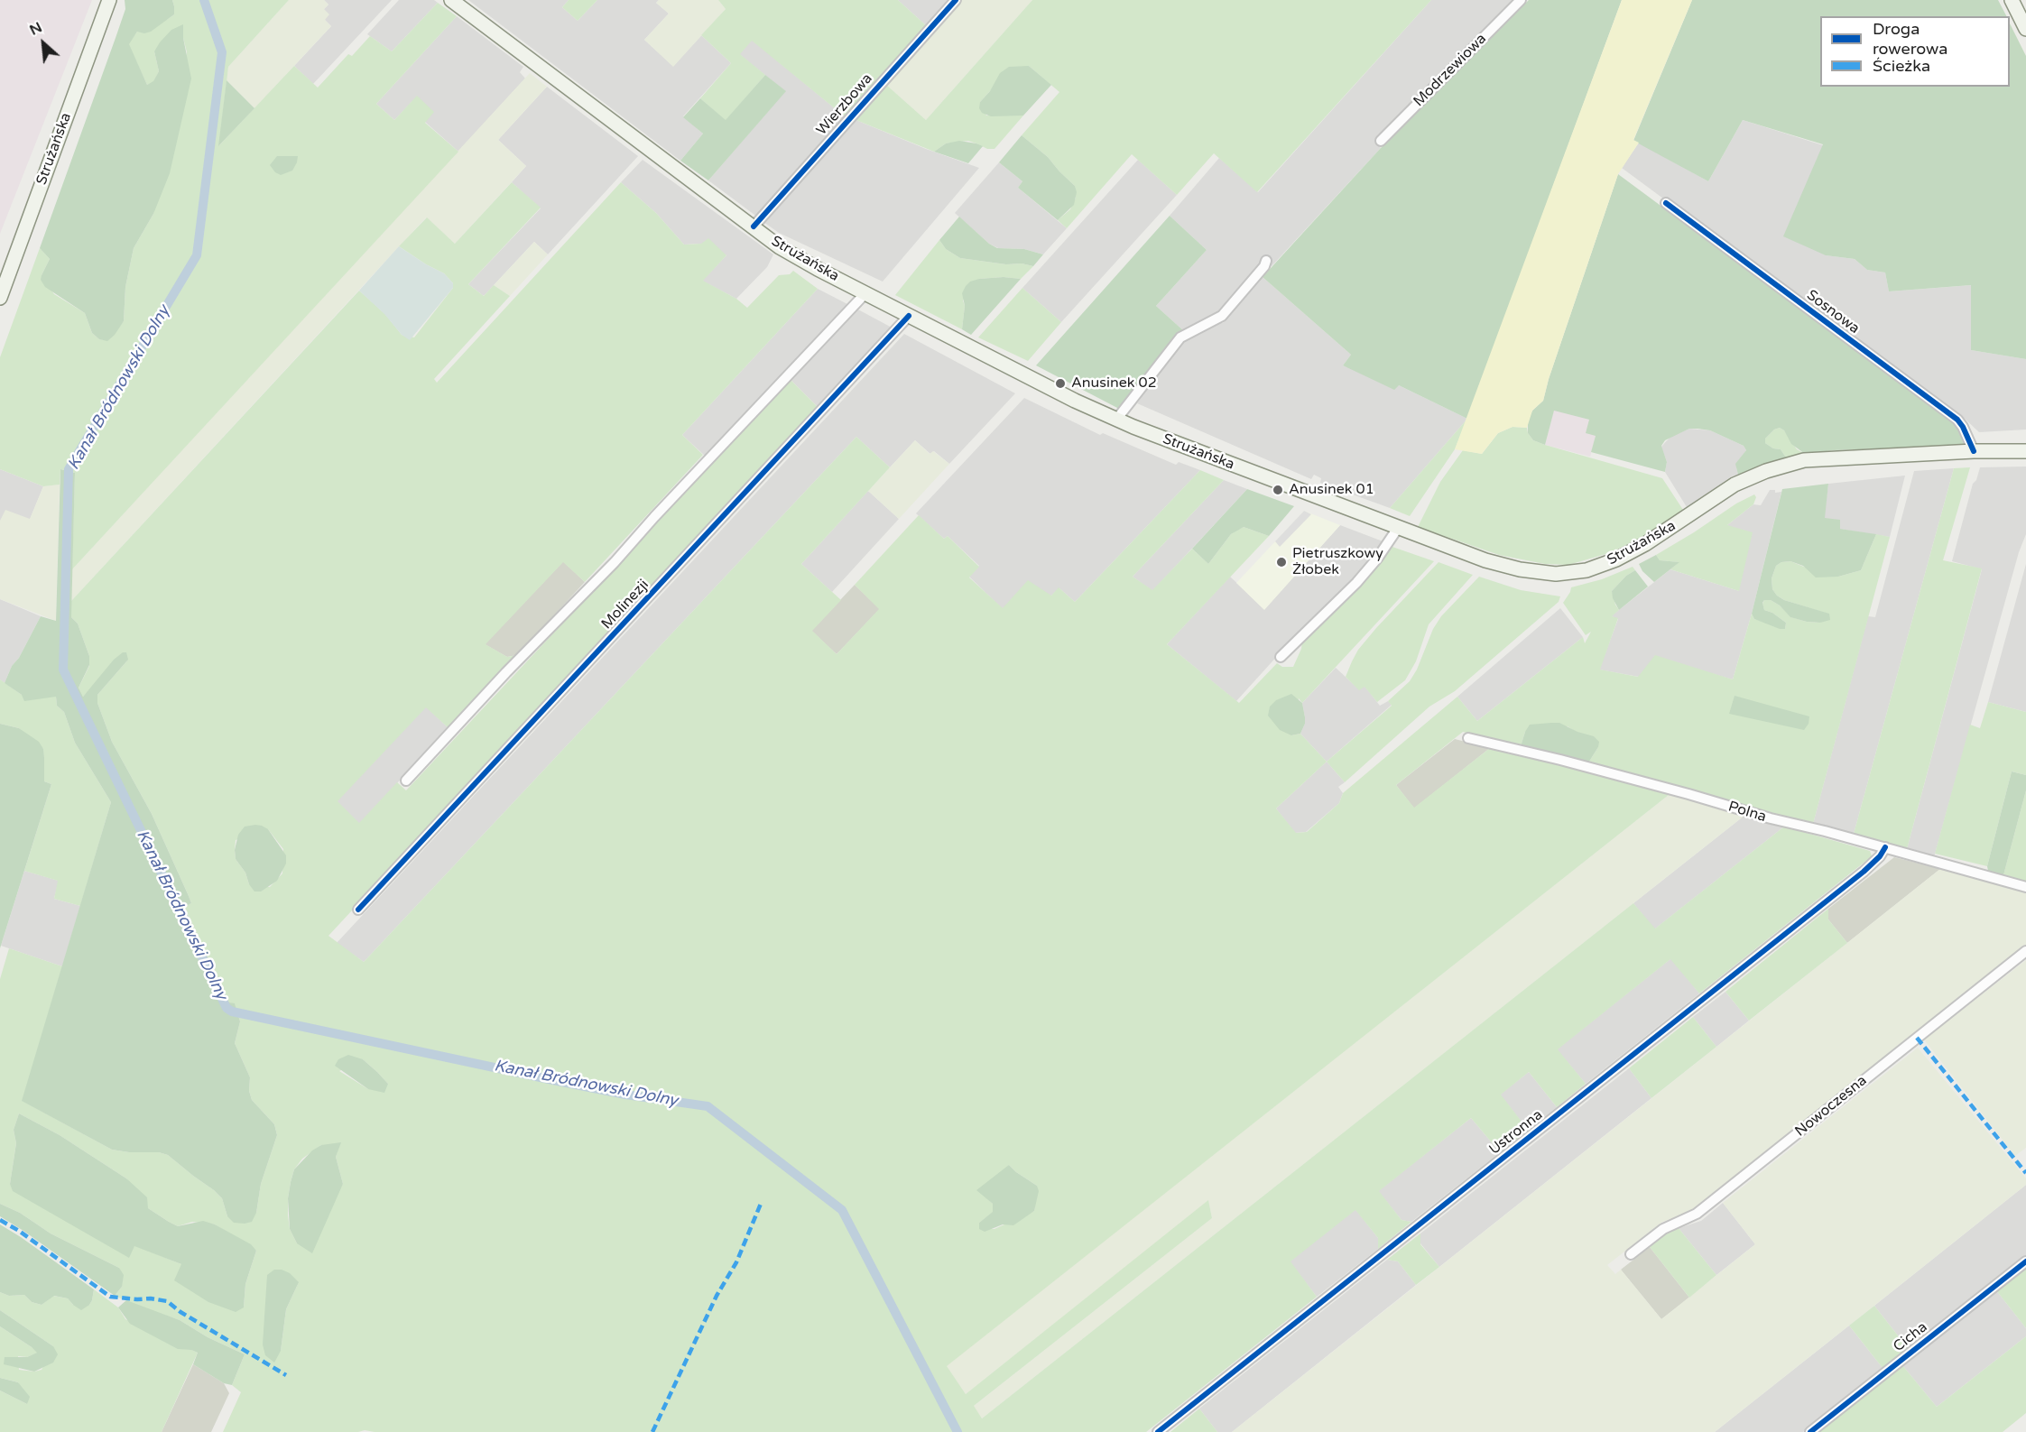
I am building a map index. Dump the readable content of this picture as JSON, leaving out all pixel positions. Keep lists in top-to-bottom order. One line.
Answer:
{"streets":{"main road":["Strużańska"],"street":["Modrzewiowa","Wierzbowa","Sosnowa","Molinezji","Polna","Nowoczesna","Ustronna","Cicha"]},"crossings":[["Wierzbowa","Strużańska"],["Strużańska","Sosnowa"],["Strużańska","Molinezji"],["Polna","Ustronna"]],"water":["Kanał Bródnowski Dolny"],"places":["Anusinek 02","Anusinek 01","Pietruszkowy Żłobek"],"legend":["Droga rowerowa","Ścieżka"],"north":"top left"}
